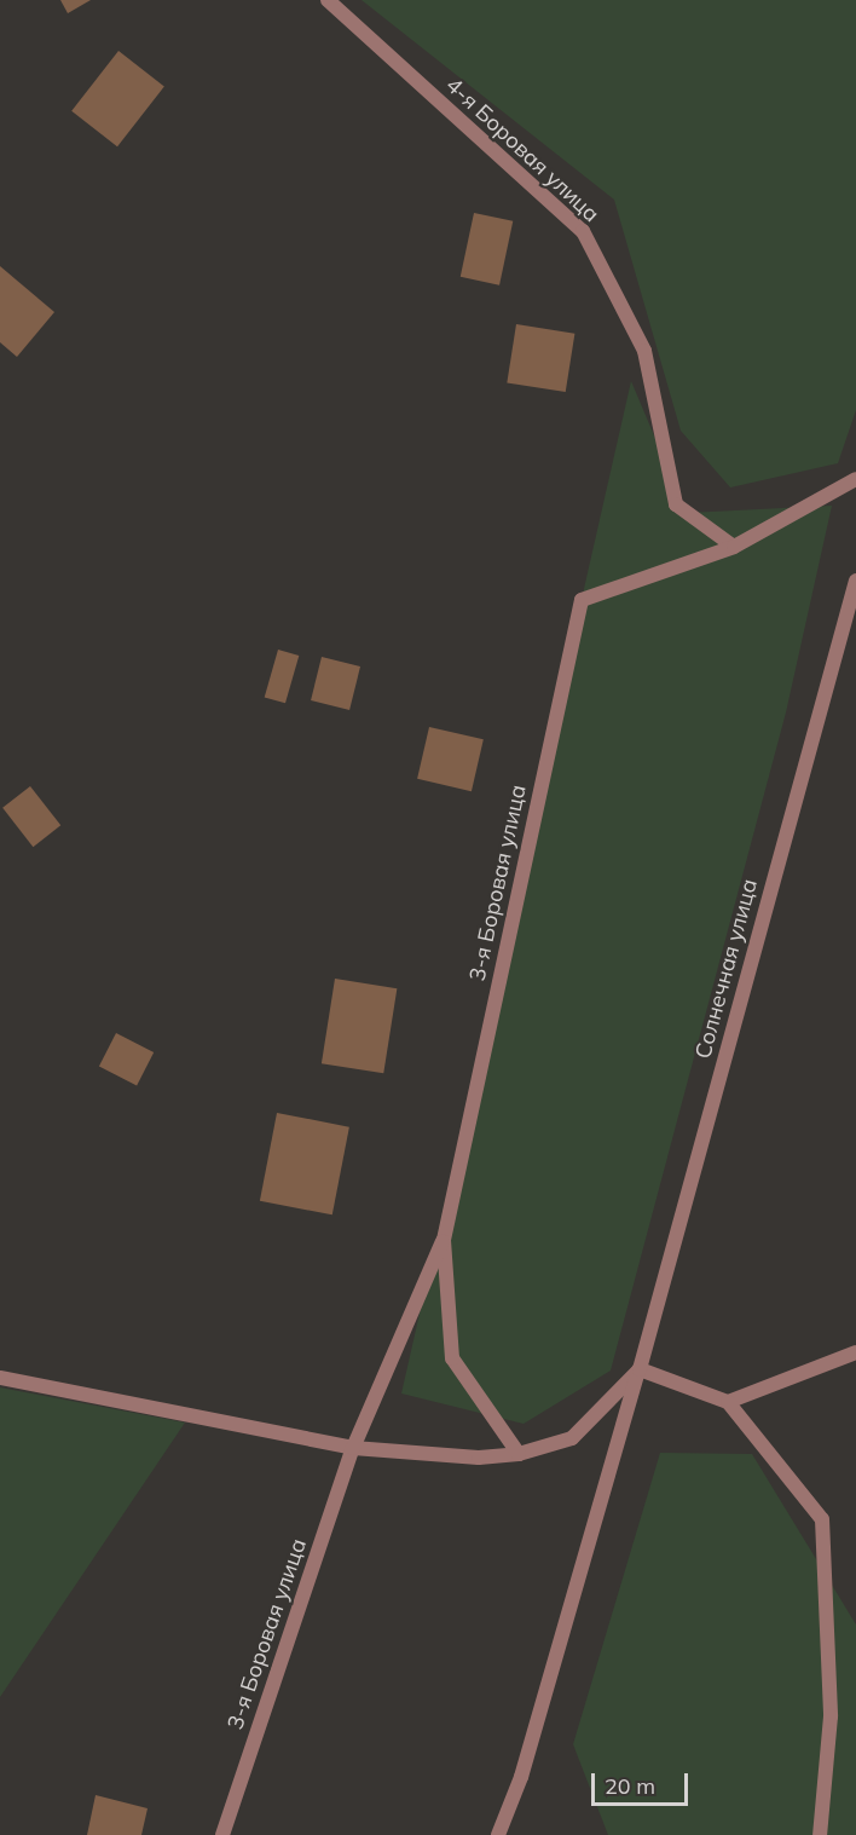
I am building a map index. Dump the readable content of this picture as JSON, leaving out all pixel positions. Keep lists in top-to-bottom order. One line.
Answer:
{"streets":{"street":["4-я Боровая улица","3-я Боровая улица","Солнечная улица"]},"crossings":[["4-я Боровая улица","3-я Боровая улица"]],"scale_bar":"20 m"}
